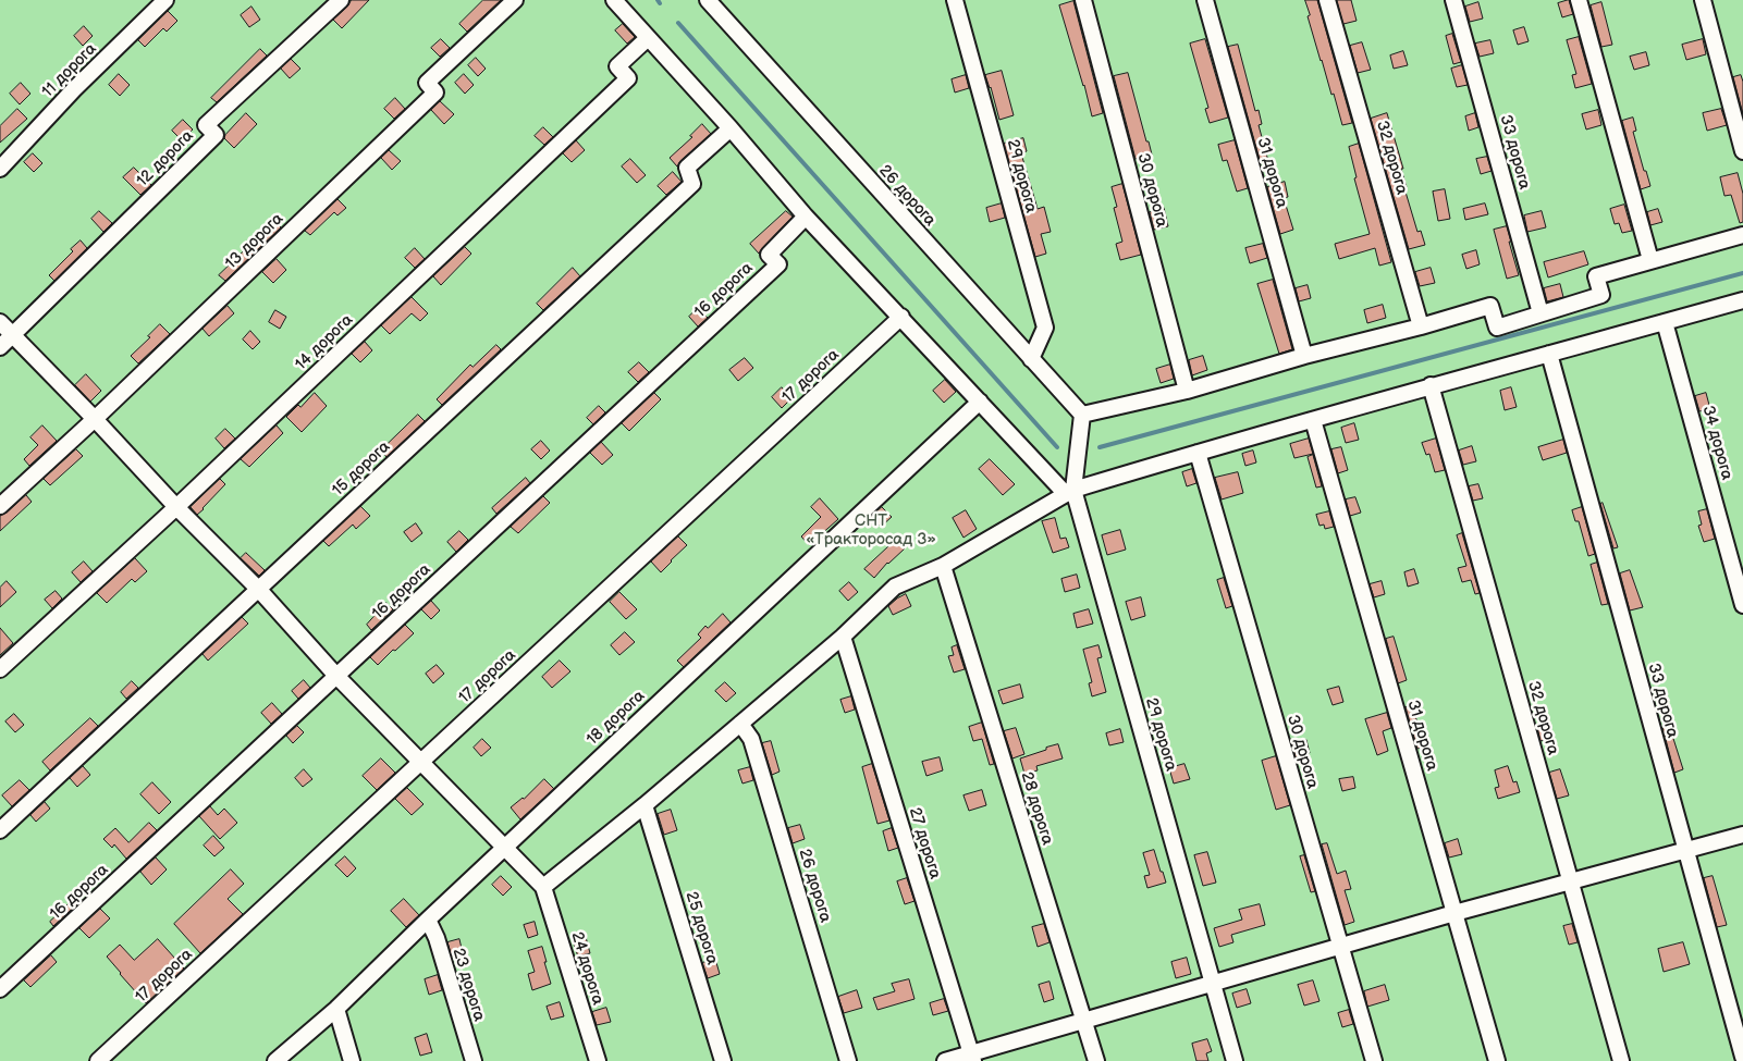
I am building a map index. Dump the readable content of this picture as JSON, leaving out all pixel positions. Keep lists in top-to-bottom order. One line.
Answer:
{"streets":{"street":["11 дорога","33 дорога","32 дорога","12 дорога","31 дорога","29 дорога","30 дорога","26 дорога","13 дорога","16 дорога","14 дорога","17 дорога","34 дорога","15 дорога","18 дорога","28 дорога","27 дорога","25 дорога","24 дорога","23 дорога"]},"crossings":[["29 дорога","26 дорога"],["18 дорога","23 дорога"]],"parks":["СНТ «Тракторосад 3»"]}
